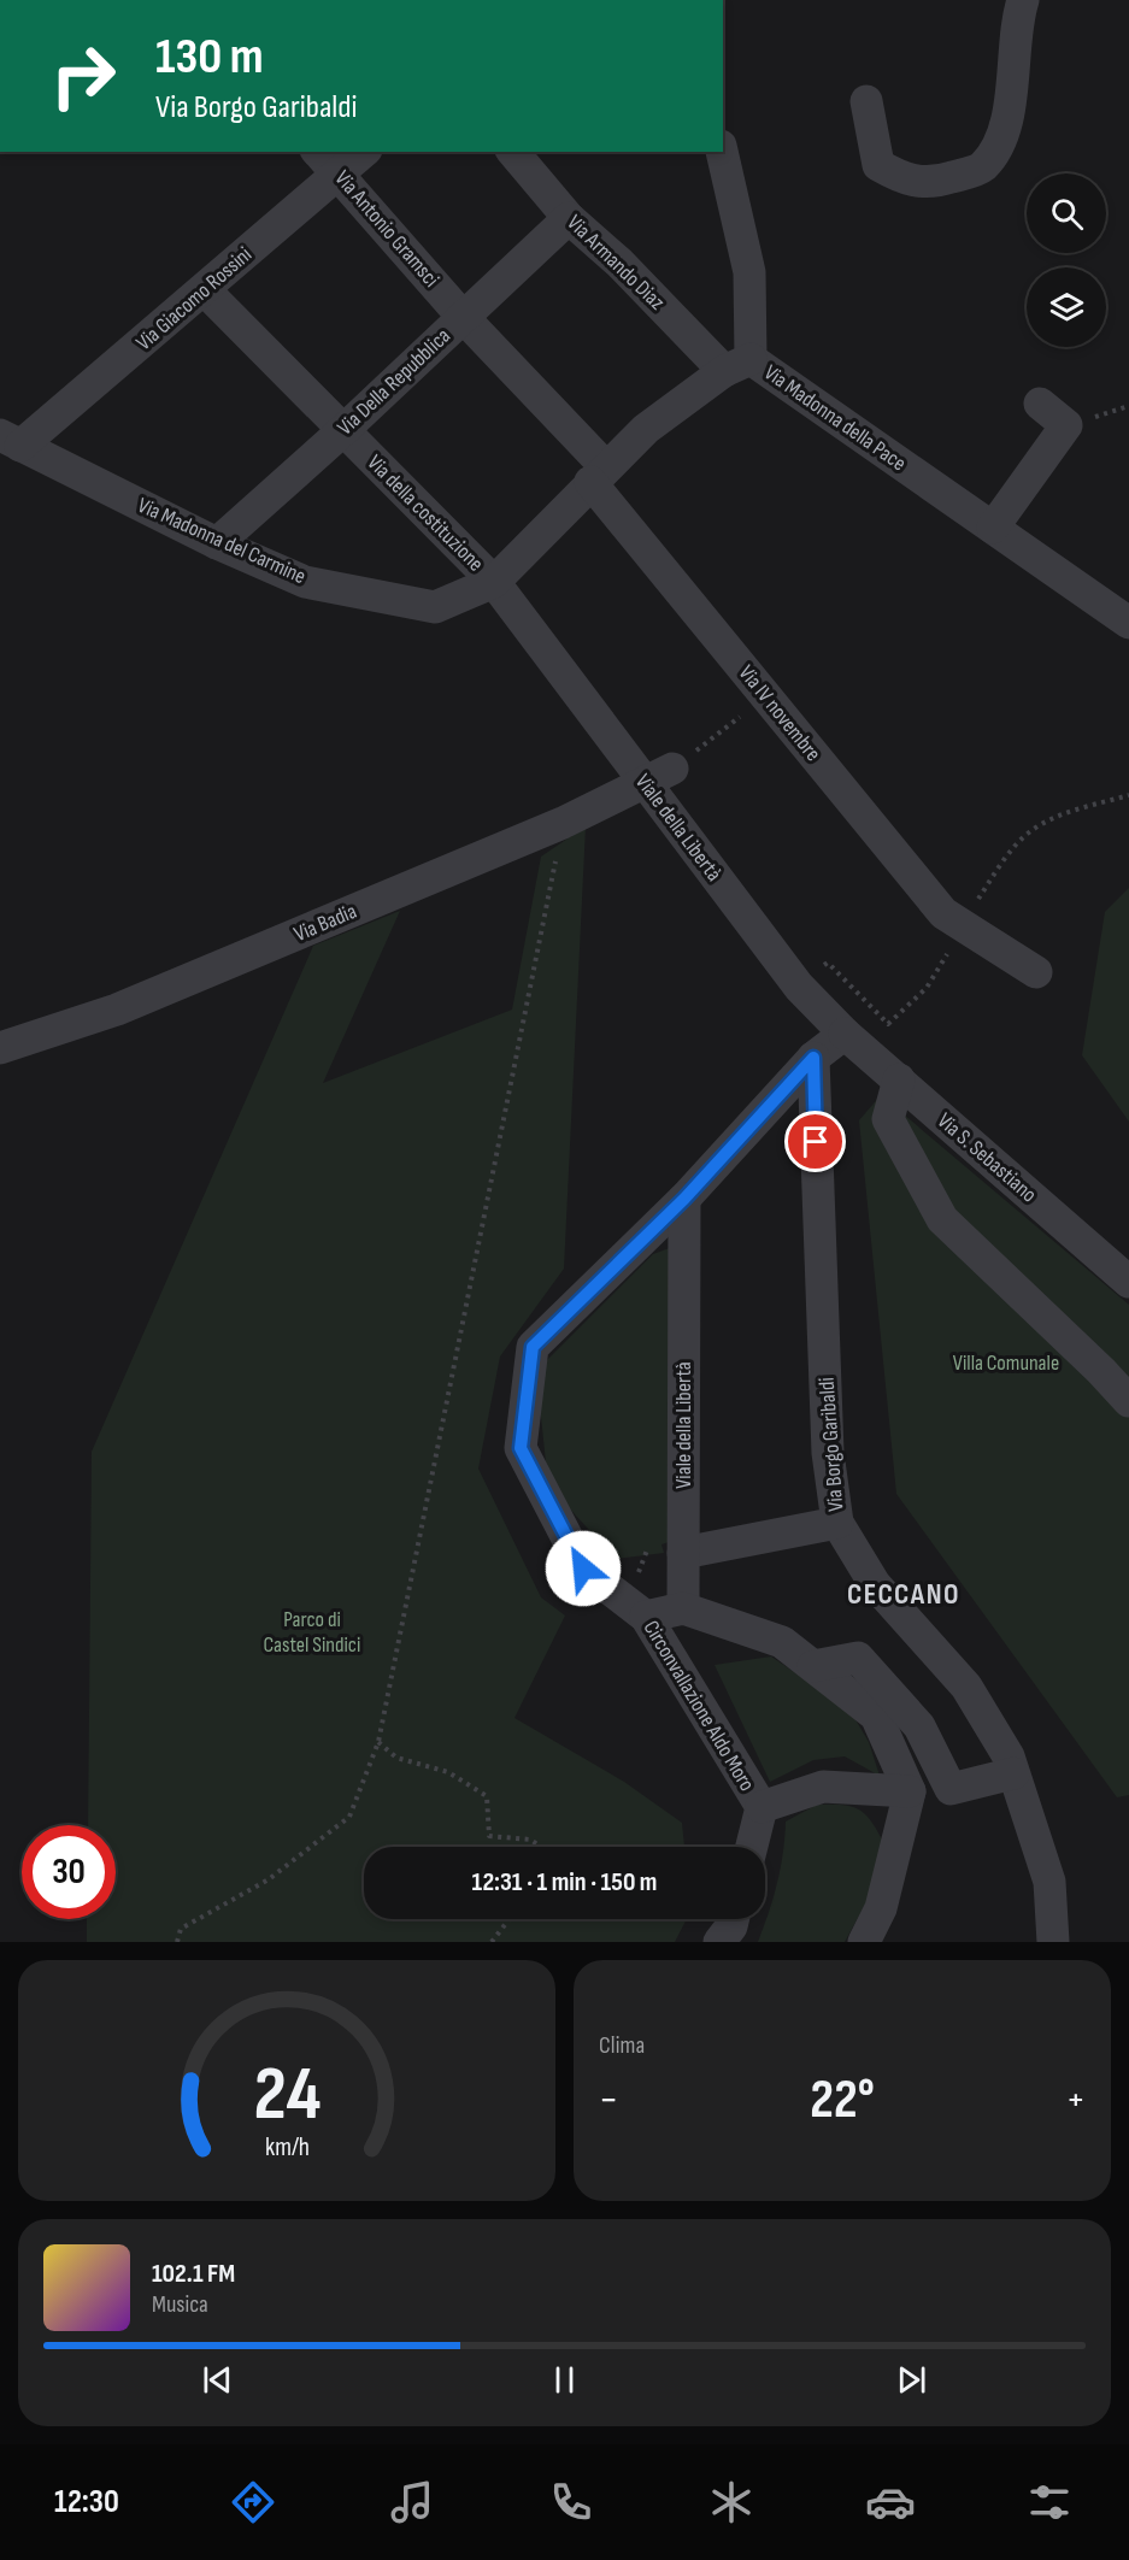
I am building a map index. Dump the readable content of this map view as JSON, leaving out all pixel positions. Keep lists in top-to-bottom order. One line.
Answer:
{"streets":{"street":["Via Antonio Gramsci","Via Armando Diaz","Via Giacomo Rossini","Via Della Repubblica","Via Madonna della Pace","Via della costituzione","Via Madonna del Carmine","Via IV novembre","Viale della Libertà","Via Badia","Via S. Sebastiano","Via Borgo Garibaldi","Circonvallazione Aldo Moro"]},"crossings":[["Via Antonio Gramsci","Via Giacomo Rossini"],["Via Antonio Gramsci","Via Della Repubblica"],["Via Antonio Gramsci","Via IV novembre"],["Via Armando Diaz","Via Della Repubblica"],["Via Armando Diaz","Via Madonna della Pace"],["Via Giacomo Rossini","Via della costituzione"],["Via Giacomo Rossini","Via Madonna del Carmine"],["Via Della Repubblica","Via della costituzione"],["Via Della Repubblica","Via Madonna del Carmine"],["Via della costituzione","Via Madonna del Carmine"],["Via della costituzione","Viale della Libertà"],["Via Madonna del Carmine","Viale della Libertà"],["Viale della Libertà","Via Badia"],["Viale della Libertà","Via S. Sebastiano"],["Viale della Libertà","Circonvallazione Aldo Moro"],["Via Borgo Garibaldi","Circonvallazione Aldo Moro"]],"districts":["CECCANO"],"parks":["Villa Comunale","Parco di Castel Sindici"],"page":{"turn":["130 m","Via Borgo Garibaldi"],"limit":"30","trip":"12:31 · 1 min · 150 m","tile":"Clima","heat":["−","22°","+"],"song":["102.1 FM","Musica"],"tabs":"12:30","gauge":["24","km/h"]}}
